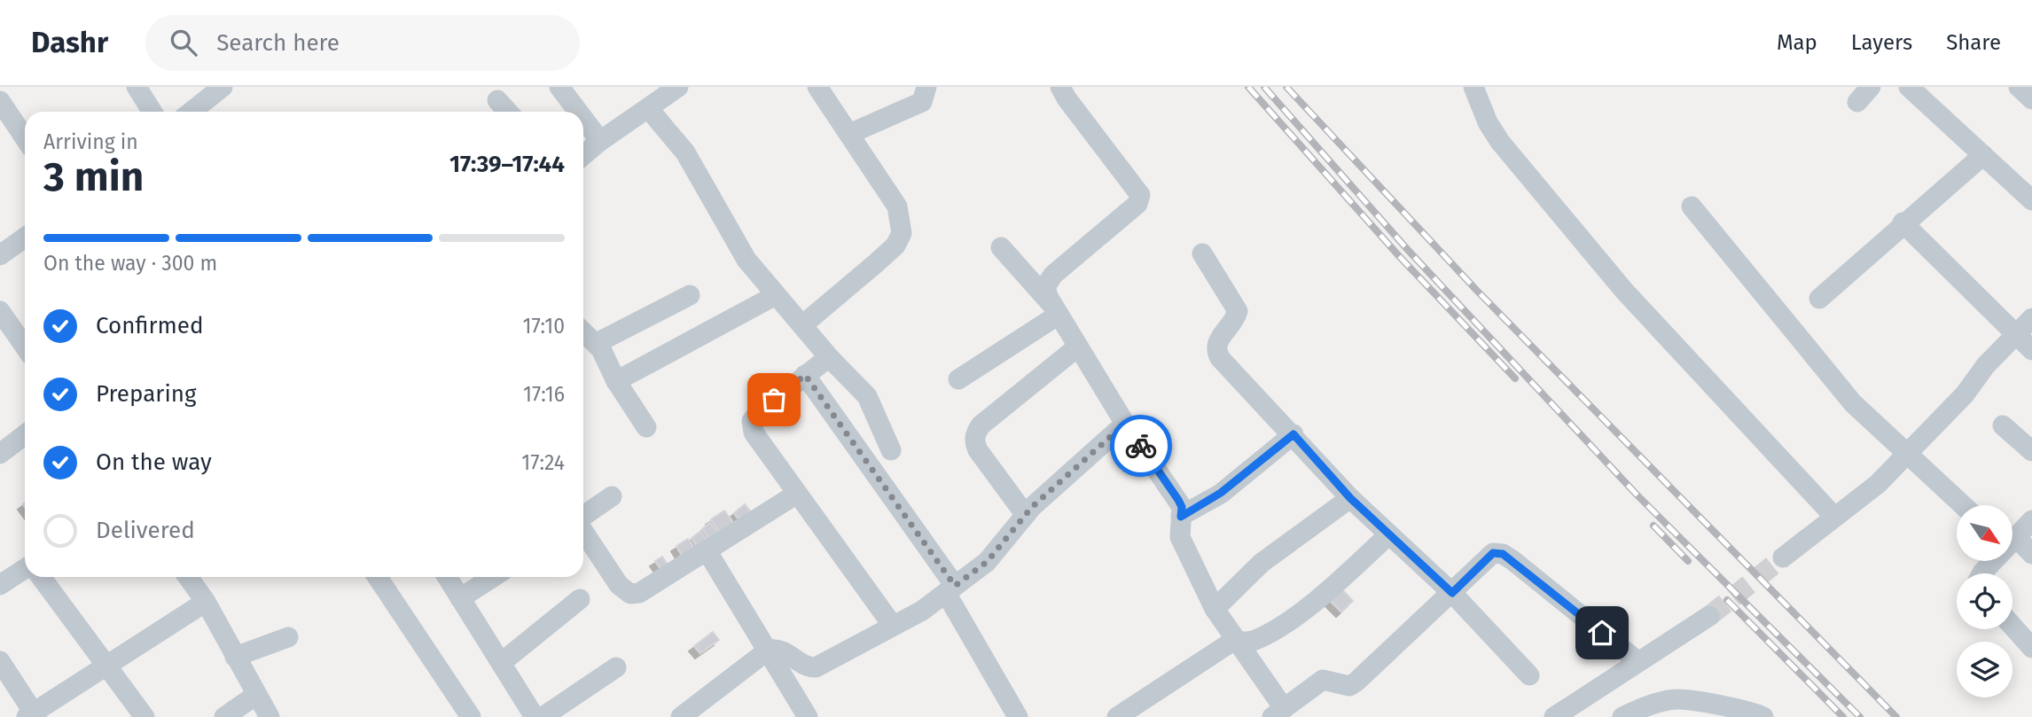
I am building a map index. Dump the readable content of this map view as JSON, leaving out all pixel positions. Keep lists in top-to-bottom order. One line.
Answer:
{"north":"bottom right","page":{"header":"Dashr","search":"Search here","nav":["Map","Layers","Share"],"heading":["3 min","Arriving in","17:39–17:44"],"bar":"On the way · 300 m","list":[["Confirmed","17:10"],["Preparing","17:16"],["On the way","17:24"],"Delivered"]}}
